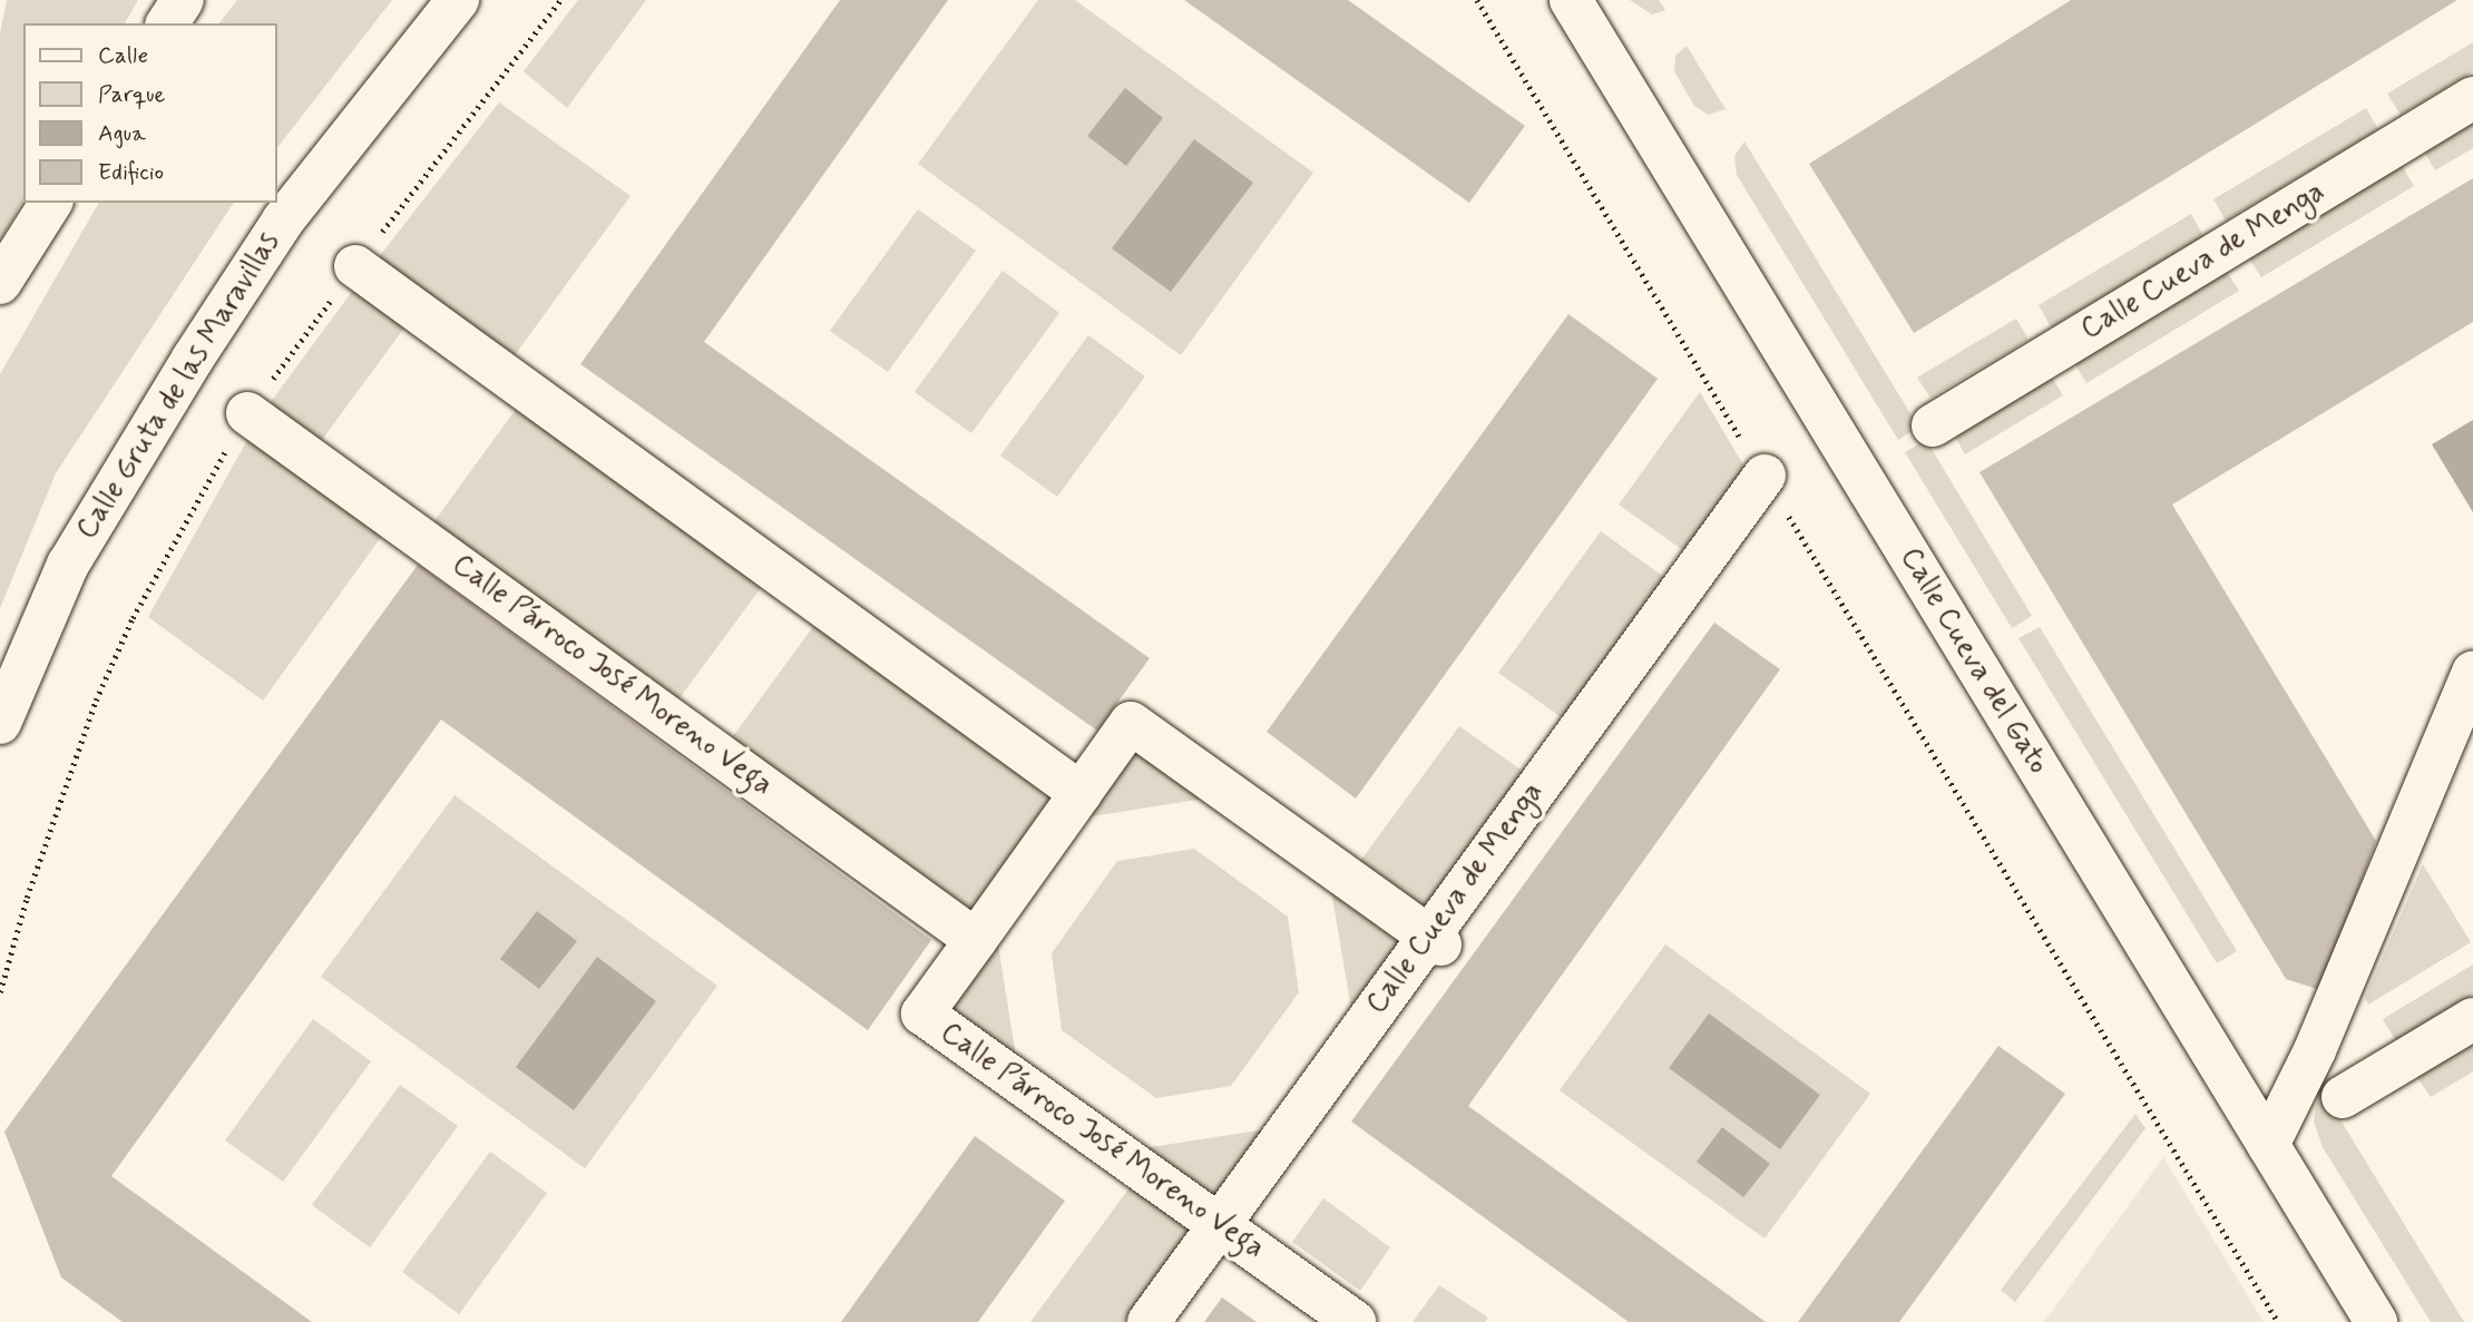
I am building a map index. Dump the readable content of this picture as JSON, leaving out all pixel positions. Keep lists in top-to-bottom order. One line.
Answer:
{"streets":{"main road":["Calle Cueva de Menga","Calle Gruta de las Maravillas","Calle Cueva del Gato","Calle Párroco José Moreno Vega"]},"crossings":[["Calle Cueva de Menga","Calle Párroco José Moreno Vega"]],"legend":["Calle","Parque","Agua","Edificio"]}
